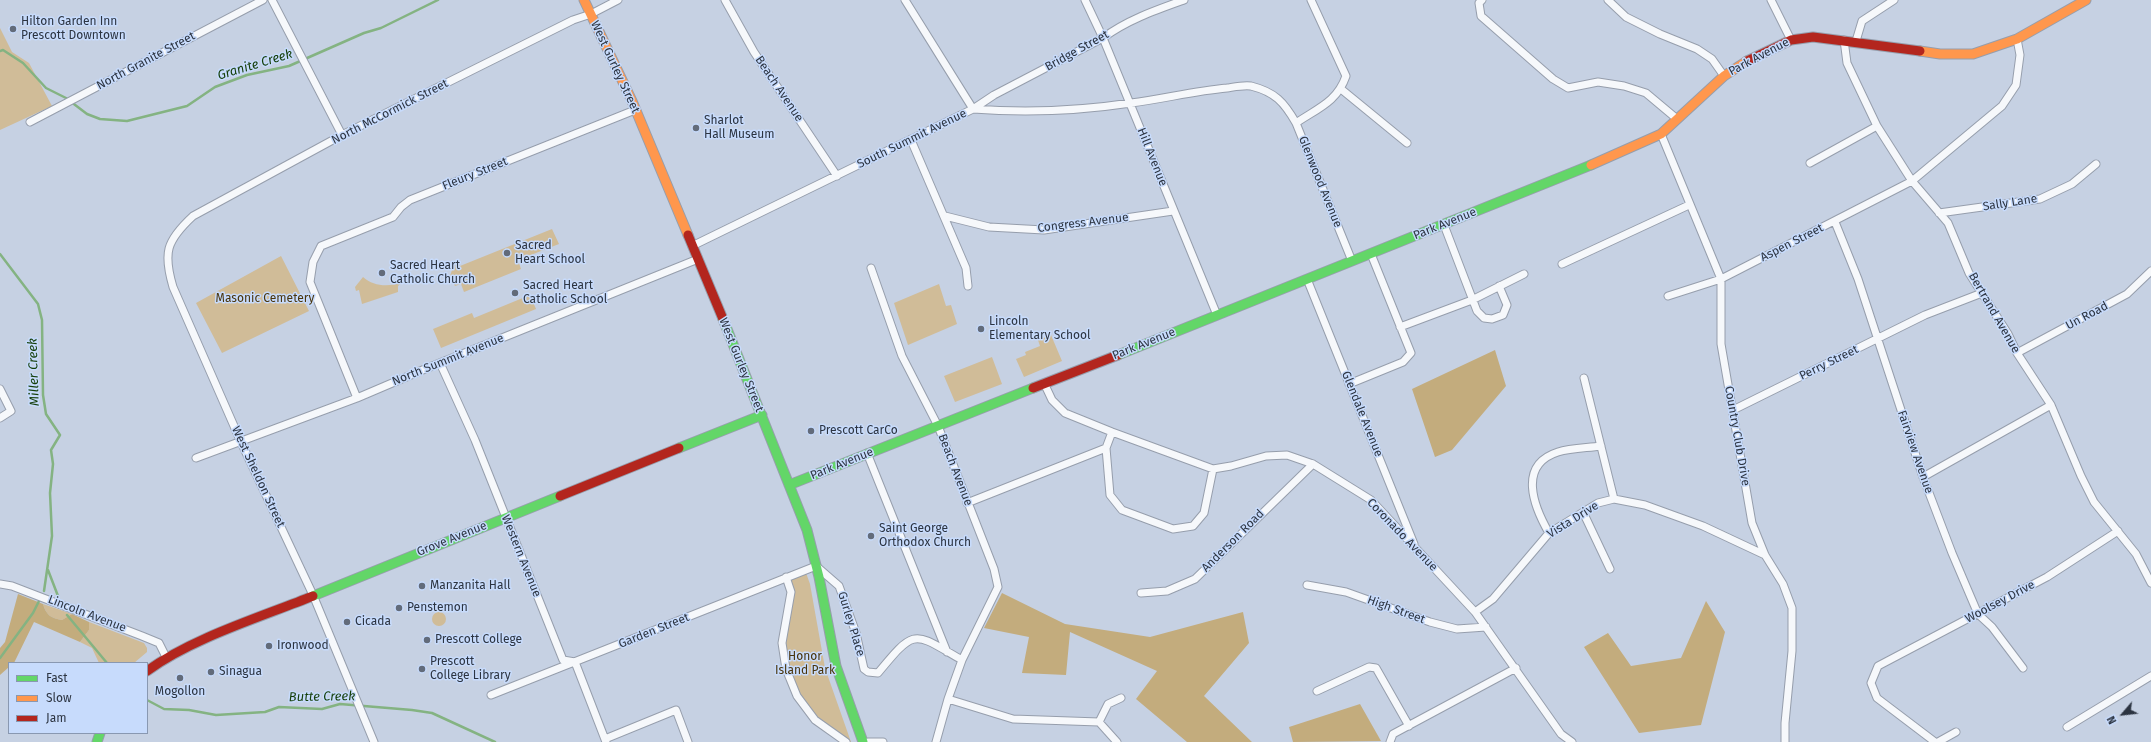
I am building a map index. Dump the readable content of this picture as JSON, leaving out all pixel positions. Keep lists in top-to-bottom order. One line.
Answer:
{"streets":{"main road":["Park Avenue","West Gurley Street","Grove Avenue"],"street":["Bridge Street","North Granite Street","Beach Avenue","North McCormick Street","South Summit Avenue","Hill Avenue","Fleury Street","Glenwood Avenue","Sally Lane","Congress Avenue","Aspen Street","Bertrand Avenue","Un Road","North Summit Avenue","Perry Street","Glendale Avenue","Country Club Drive","Fairview Avenue","West Sheldon Street","Vista Drive","Coronado Avenue","Anderson Road","Western Avenue","Woolsey Drive","High Street","Lincoln Avenue","Gurley Place","Garden Street"]},"crossings":[["Bridge Street","South Summit Avenue"],["Bridge Street","Hill Avenue"],["Park Avenue","West Gurley Street"],["Park Avenue","Beach Avenue"],["Park Avenue","Hill Avenue"],["Park Avenue","Glenwood Avenue"],["Park Avenue","Aspen Street"],["Park Avenue","Bertrand Avenue"],["Park Avenue","Glendale Avenue"],["Park Avenue","Country Club Drive"],["West Gurley Street","North McCormick Street"],["West Gurley Street","South Summit Avenue"],["West Gurley Street","Fleury Street"],["West Gurley Street","North Summit Avenue"],["West Gurley Street","Grove Avenue"],["West Gurley Street","Gurley Place"],["West Gurley Street","Garden Street"],["Beach Avenue","South Summit Avenue"],["Beach Avenue","Gurley Place"],["North McCormick Street","West Sheldon Street"],["South Summit Avenue","Hill Avenue"],["South Summit Avenue","Glenwood Avenue"],["Hill Avenue","Congress Avenue"],["Fleury Street","North Summit Avenue"],["Sally Lane","Bertrand Avenue"],["Aspen Street","Bertrand Avenue"],["Aspen Street","Country Club Drive"],["Aspen Street","Fairview Avenue"],["Bertrand Avenue","Un Road"],["Bertrand Avenue","Perry Street"],["Bertrand Avenue","Woolsey Drive"],["North Summit Avenue","West Sheldon Street"],["North Summit Avenue","Western Avenue"],["Perry Street","Country Club Drive"],["Perry Street","Fairview Avenue"],["Glendale Avenue","Coronado Avenue"],["Country Club Drive","Vista Drive"],["Fairview Avenue","Woolsey Drive"],["West Sheldon Street","Grove Avenue"],["Vista Drive","Coronado Avenue"],["Coronado Avenue","Anderson Road"],["Coronado Avenue","High Street"],["Grove Avenue","Western Avenue"],["Grove Avenue","Lincoln Avenue"],["Western Avenue","Garden Street"],["Gurley Place","Garden Street"]],"water":["Granite Creek","Miller Creek","Butte Creek"],"parks":["Masonic Cemetery","Honor Island Park"],"places":["Hilton Garden Inn Prescott Downtown","Sharlot Hall Museum","Sacred Heart School","Sacred Heart Catholic Church","Sacred Heart Catholic School","Lincoln Elementary School","Prescott CarCo","Saint George Orthodox Church","Manzanita Hall","Penstemon","Cicada","Prescott College","Ironwood","Prescott College Library","Sinagua","Mogollon"],"legend":["Fast","Slow","Jam"],"north":"bottom left"}
